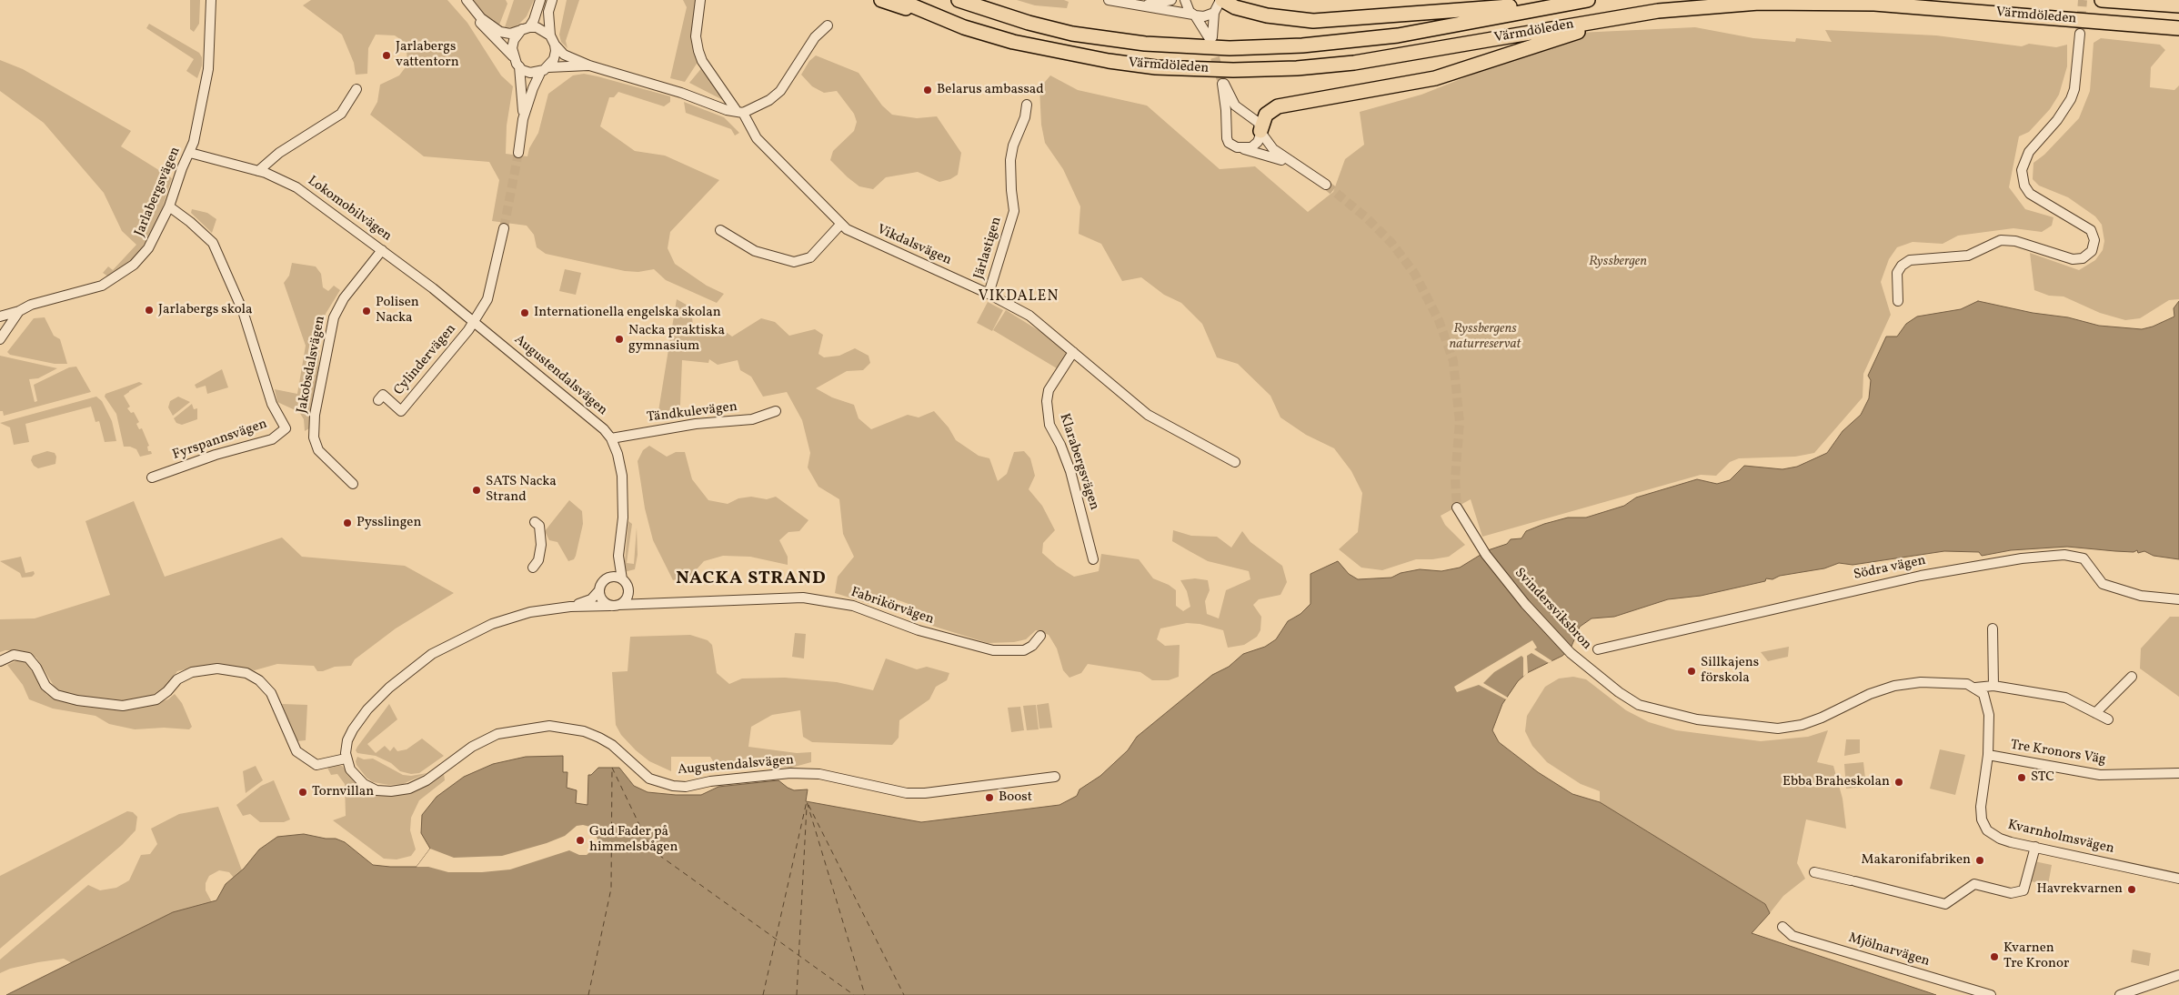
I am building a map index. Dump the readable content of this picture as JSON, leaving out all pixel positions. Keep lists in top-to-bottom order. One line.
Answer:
{"streets":{"highway":["Värmdöleden"],"street":["Jarlabergsvägen","Lokomobilvägen","Vikdalsvägen","Järlastigen","Cylindervägen","Jakobsdalsvägen","Augustendalsvägen","Tändkulevägen","Fyrspannsvägen","Klarabergsvägen","Södra vägen","Fabrikörvägen","Svindersviksbron","Tre Kronors Väg","Kvarnholmsvägen","Mjölnarvägen"]},"crossings":[["Jarlabergsvägen","Lokomobilvägen"],["Jarlabergsvägen","Fyrspannsvägen"],["Lokomobilvägen","Cylindervägen"],["Lokomobilvägen","Jakobsdalsvägen"],["Lokomobilvägen","Augustendalsvägen"],["Vikdalsvägen","Järlastigen"],["Vikdalsvägen","Klarabergsvägen"],["Cylindervägen","Augustendalsvägen"],["Augustendalsvägen","Tändkulevägen"],["Augustendalsvägen","Fabrikörvägen"],["Svindersviksbron","Kvarnholmsvägen"],["Tre Kronors Väg","Kvarnholmsvägen"]],"districts":["VIKDALEN","NACKA STRAND"],"parks":["Ryssbergen","Ryssbergens naturreservat"],"places":["Jarlabergs vattentorn","Belarus ambassad","Jarlabergs skola","Polisen Nacka","Internationella engelska skolan","Nacka praktiska gymnasium","SATS Nacka Strand","Pysslingen","Sillkajens förskola","STC","Ebba Braheskolan","Tornvillan","Boost","Gud Fader på himmelsbågen","Makaronifabriken","Havrekvarnen","Kvarnen Tre Kronor"]}
